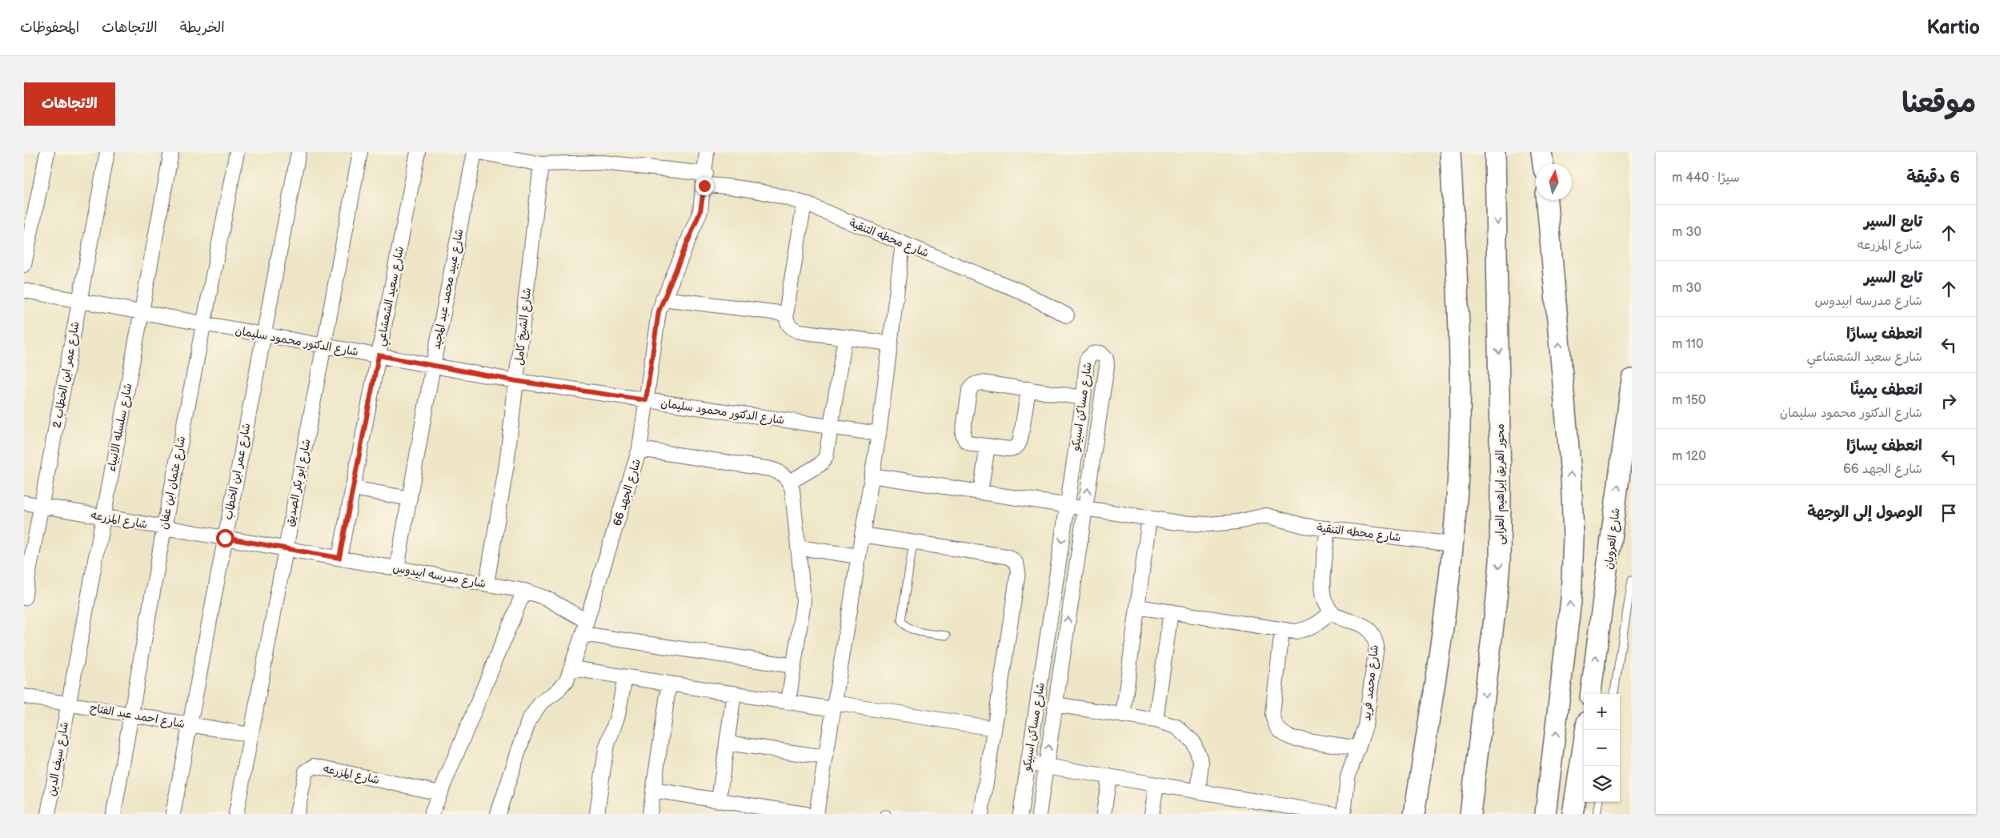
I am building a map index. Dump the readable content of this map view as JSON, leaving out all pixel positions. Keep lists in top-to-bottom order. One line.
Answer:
{"streets":{"main road":["محور الفريق إبراهيم العرابى","شارع العروبان"],"street":["شارع محطه التنقية","شارع عبيد محمد عبد المجيد","شارع سعيد الشعشاعي","شارع الشيخ كامل","شارع الدكتور محمود سليمان","شارع عمر ابن الخطاب 2","شارع مساكن اسبيكو","شارع سلسله الانبياء","شارع عمر ابن الخطاب","شارع عثمان ابن عفان","شارع ابو بكر الصديق","شارع الجهد 66","شارع المزرعه","شارع مدرسه ابيدوس","شارع محمد فريد","شارع احمد عبد الفتاح","شارع سيف الدين"]},"crossings":[["شارع محطه التنقية","شارع الشيخ كامل"],["شارع محطه التنقية","شارع الجهد 66"],["شارع عبيد محمد عبد المجيد","شارع الدكتور محمود سليمان"],["شارع عبيد محمد عبد المجيد","شارع مدرسه ابيدوس"],["شارع سعيد الشعشاعي","شارع الدكتور محمود سليمان"],["شارع سعيد الشعشاعي","شارع مدرسه ابيدوس"],["شارع الشيخ كامل","شارع الدكتور محمود سليمان"],["شارع الشيخ كامل","شارع مدرسه ابيدوس"],["شارع الدكتور محمود سليمان","شارع عمر ابن الخطاب 2"],["شارع الدكتور محمود سليمان","شارع سلسله الانبياء"],["شارع الدكتور محمود سليمان","شارع عمر ابن الخطاب"],["شارع الدكتور محمود سليمان","شارع عثمان ابن عفان"],["شارع الدكتور محمود سليمان","شارع ابو بكر الصديق"],["شارع الدكتور محمود سليمان","شارع الجهد 66"],["شارع عمر ابن الخطاب 2","شارع المزرعه"],["شارع سلسله الانبياء","شارع المزرعه"],["شارع سلسله الانبياء","شارع احمد عبد الفتاح"],["شارع سلسله الانبياء","شارع سيف الدين"],["شارع عمر ابن الخطاب","شارع المزرعه"],["شارع عمر ابن الخطاب","شارع احمد عبد الفتاح"],["شارع عثمان ابن عفان","شارع المزرعه"],["شارع عثمان ابن عفان","شارع احمد عبد الفتاح"],["شارع ابو بكر الصديق","شارع المزرعه"],["شارع ابو بكر الصديق","شارع مدرسه ابيدوس"],["شارع ابو بكر الصديق","شارع احمد عبد الفتاح"],["شارع الجهد 66","شارع مدرسه ابيدوس"],["شارع المزرعه","شارع مدرسه ابيدوس"],["شارع احمد عبد الفتاح","شارع سيف الدين"]],"north":"top","page":{"header":"Kartio","nav":["الخريطة","الاتجاهات","المحفوظات"],"title":"موقعنا","buttons":"الاتجاهات","heading":["6 دقيقة","سيرًا · 440 m"],"list":[["تابع السير","شارع المزرعه","30 m"],["تابع السير","شارع مدرسه ابيدوس","30 m"],["انعطف يسارًا","شارع سعيد الشعشاعي","110 m"],["انعطف يمينًا","شارع الدكتور محمود سليمان","150 m"],["انعطف يسارًا","شارع الجهد 66","120 m"],"الوصول إلى الوجهة"],"map_buttons":["+","−"]}}
